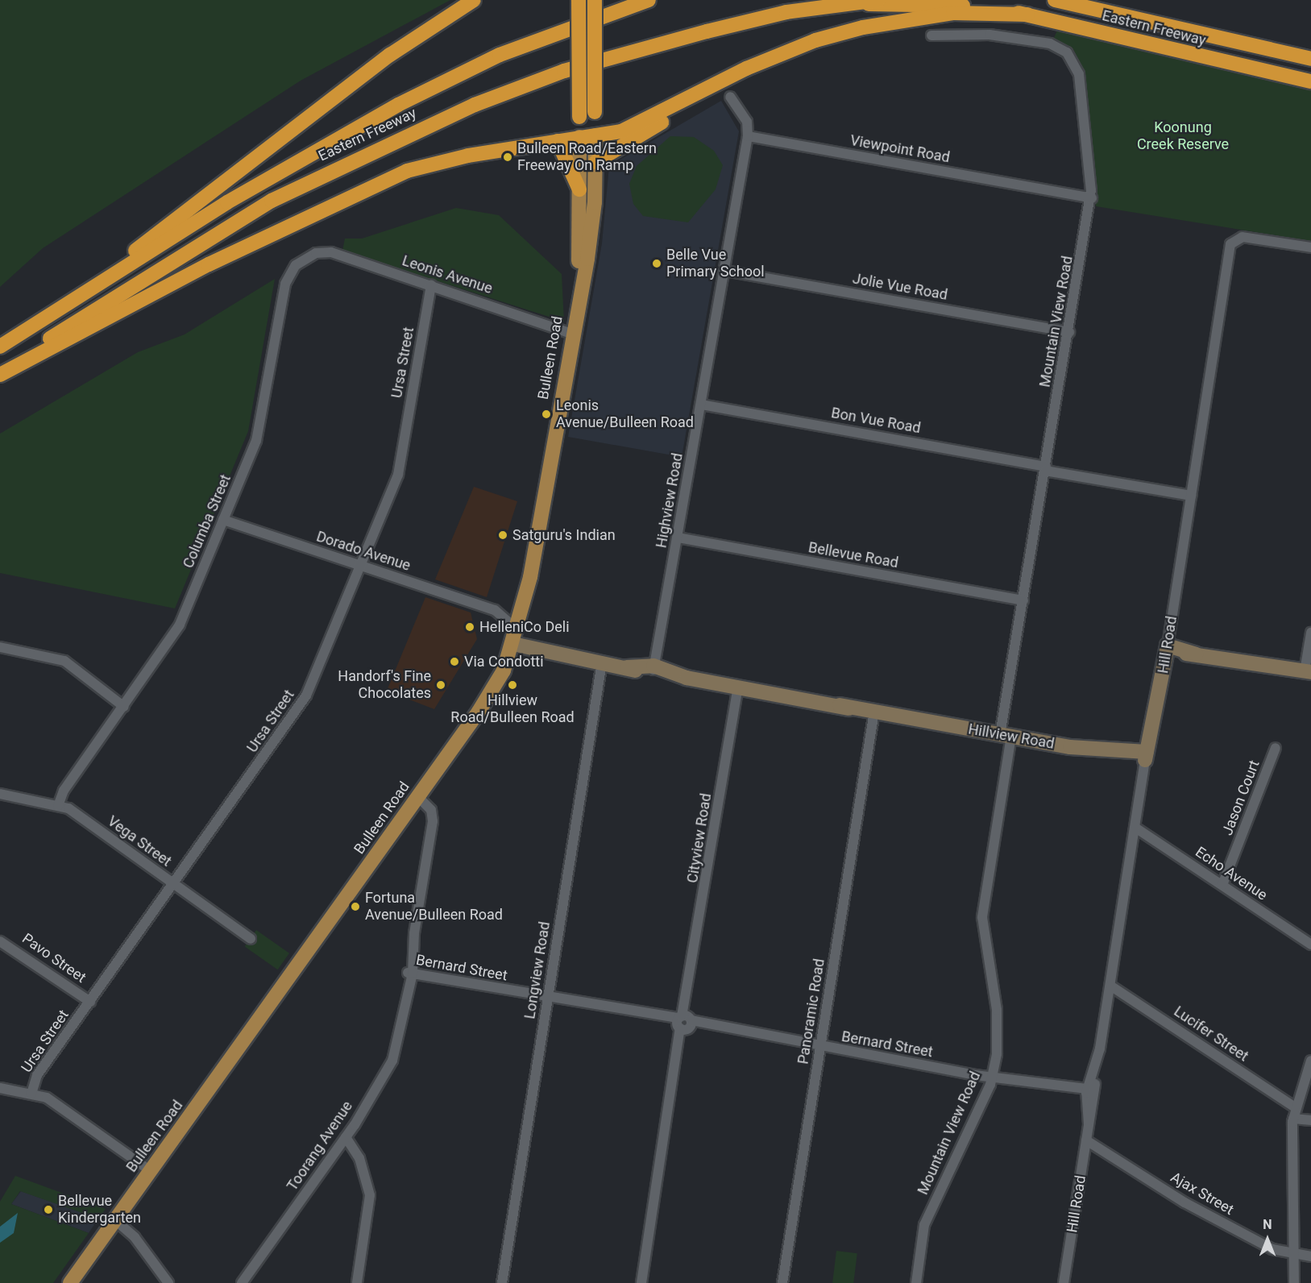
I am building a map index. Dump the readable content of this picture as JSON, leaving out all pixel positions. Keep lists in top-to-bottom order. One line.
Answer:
{"streets":{"highway":["Eastern Freeway","Bulleen Road"],"street":["Viewpoint Road","Leonis Avenue","Jolie Vue Road","Mountain View Road","Ursa Street","Bon Vue Road","Highview Road","Columba Street","Dorado Avenue","Bellevue Road","Hill Road","Hillview Road","Jason Court","Cityview Road","Vega Street","Echo Avenue","Pavo Street","Bernard Street","Longview Road","Panoramic Road","Lucifer Street","Toorang Avenue","Ajax Street"]},"crossings":[["Viewpoint Road","Mountain View Road"],["Viewpoint Road","Highview Road"],["Leonis Avenue","Bulleen Road"],["Leonis Avenue","Ursa Street"],["Leonis Avenue","Columba Street"],["Jolie Vue Road","Mountain View Road"],["Jolie Vue Road","Highview Road"],["Mountain View Road","Bon Vue Road"],["Mountain View Road","Bellevue Road"],["Mountain View Road","Hillview Road"],["Mountain View Road","Bernard Street"],["Bulleen Road","Dorado Avenue"],["Bulleen Road","Hillview Road"],["Bulleen Road","Toorang Avenue"],["Ursa Street","Dorado Avenue"],["Ursa Street","Vega Street"],["Ursa Street","Pavo Street"],["Bon Vue Road","Highview Road"],["Bon Vue Road","Hill Road"],["Highview Road","Bellevue Road"],["Highview Road","Hillview Road"],["Columba Street","Dorado Avenue"],["Columba Street","Vega Street"],["Hill Road","Hillview Road"],["Hill Road","Echo Avenue"],["Hill Road","Bernard Street"],["Hill Road","Lucifer Street"],["Hill Road","Ajax Street"],["Hillview Road","Cityview Road"],["Hillview Road","Longview Road"],["Hillview Road","Panoramic Road"],["Jason Court","Echo Avenue"],["Cityview Road","Bernard Street"],["Bernard Street","Longview Road"],["Bernard Street","Panoramic Road"],["Bernard Street","Toorang Avenue"]],"parks":["Koonung Creek Reserve"],"places":["Bulleen Road/Eastern Freeway On Ramp","Belle Vue Primary School","Leonis Avenue/Bulleen Road","Satguru's Indian","HelleniCo Deli","Via Condotti","Handorf's Fine Chocolates","Hillview Road/Bulleen Road","Fortuna Avenue/Bulleen Road","Bellevue Kindergarten"],"north":"top"}
